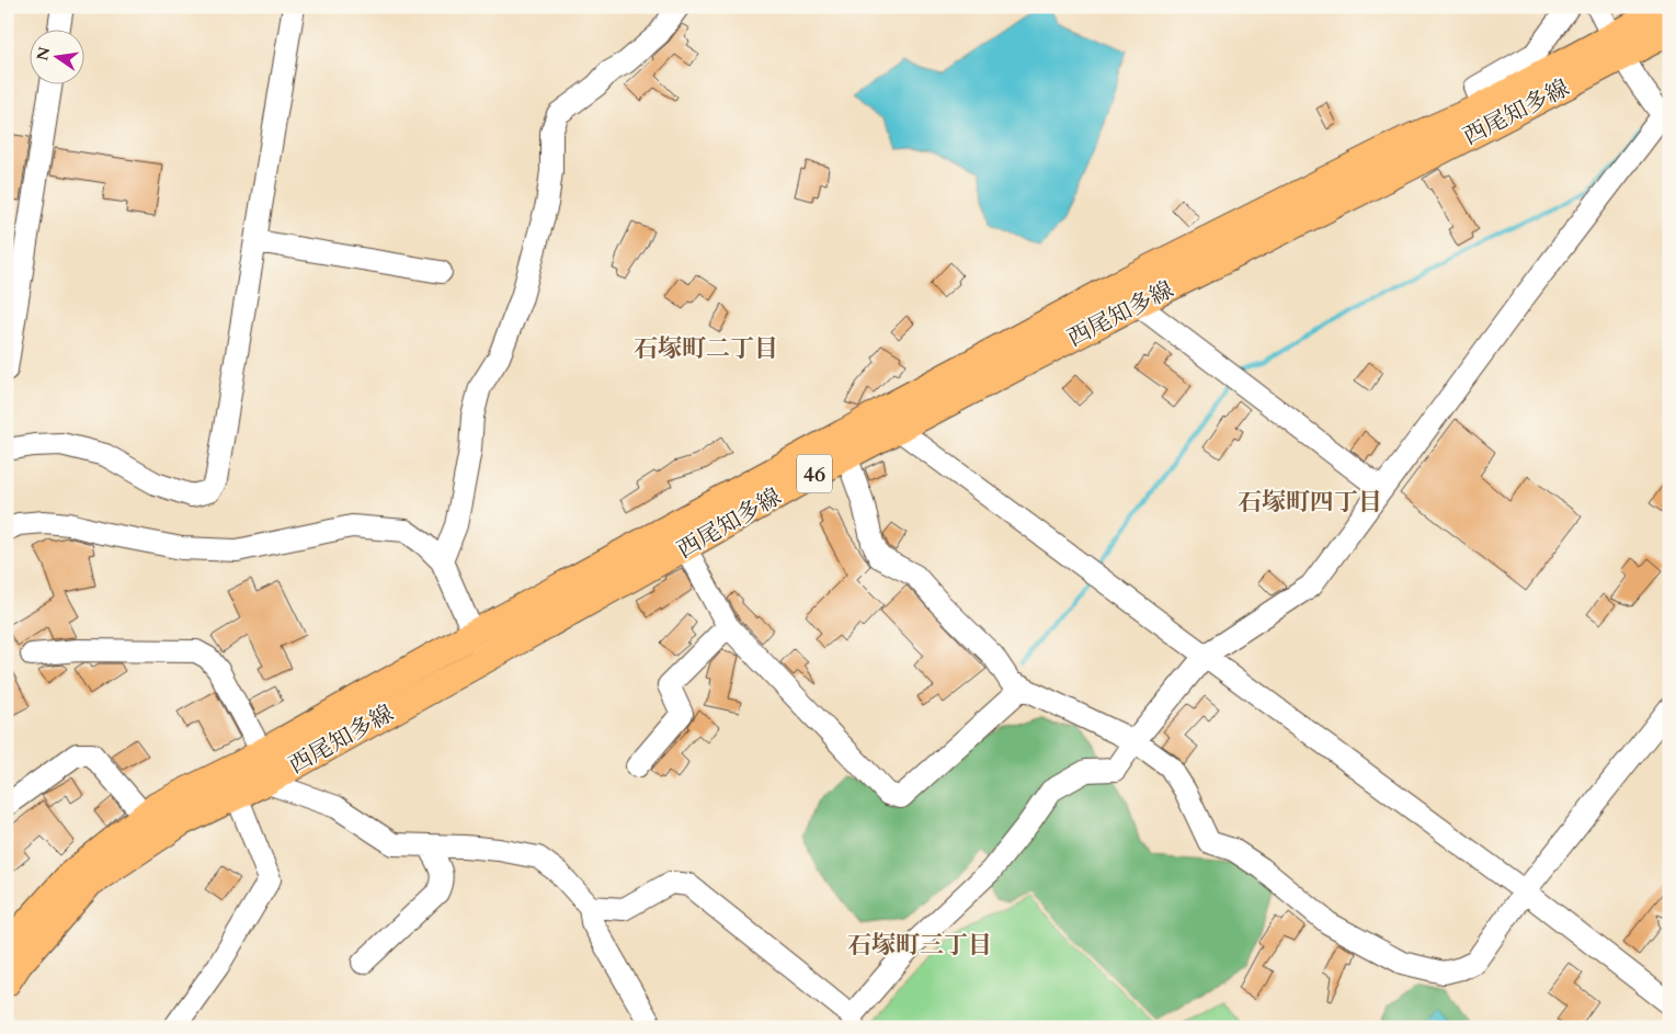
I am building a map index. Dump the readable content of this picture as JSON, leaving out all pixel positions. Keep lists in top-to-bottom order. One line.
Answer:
{"streets":{"main road":["西尾知多線","46"]},"districts":["石塚町二丁目","石塚町四丁目","石塚町三丁目"],"north":"left"}
